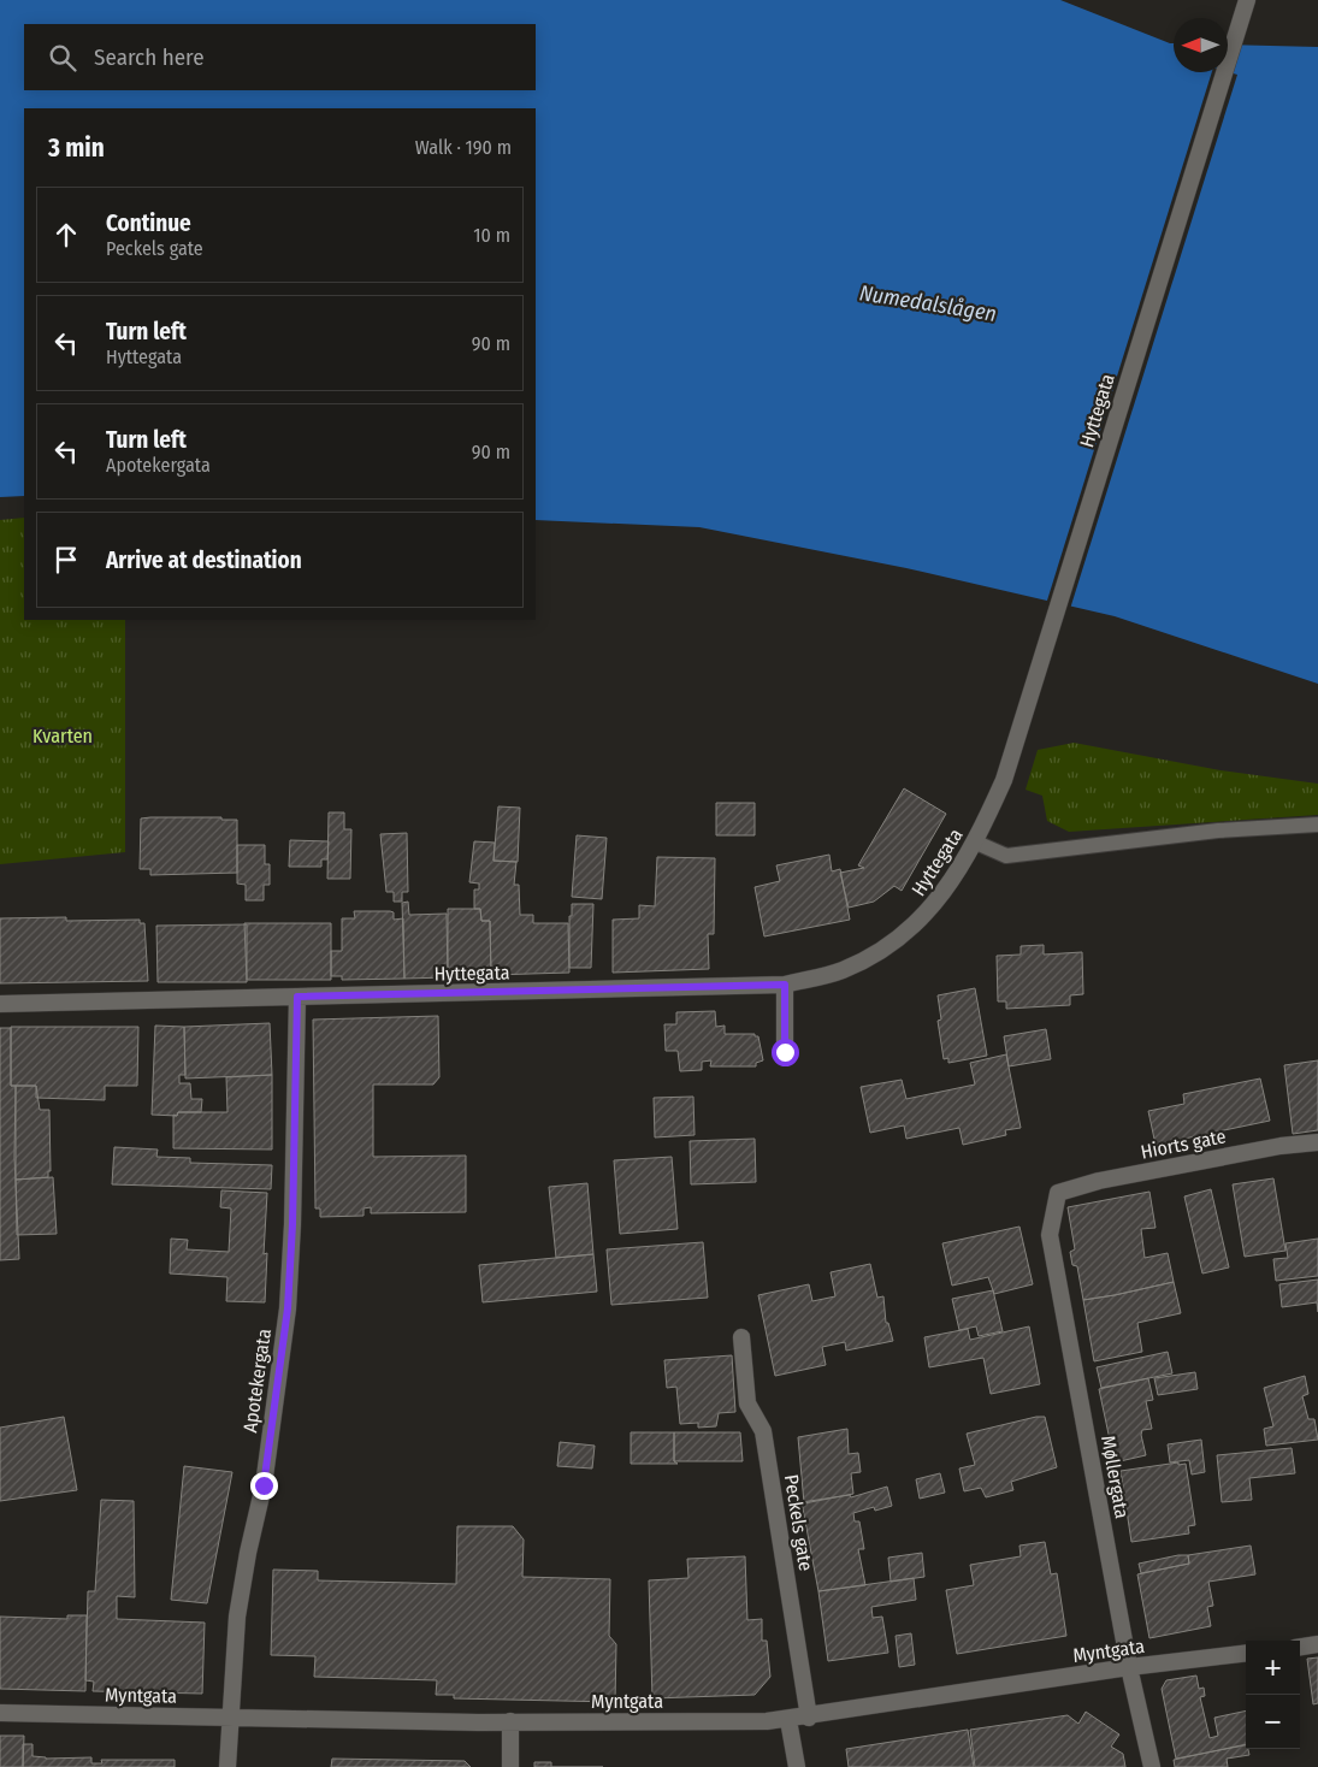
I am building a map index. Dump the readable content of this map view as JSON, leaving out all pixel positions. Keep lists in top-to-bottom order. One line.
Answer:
{"streets":{"street":["Hyttegata","Hiorts gate","Apotekergata","Møllergata","Peckels gate","Myntgata"]},"crossings":[["Hyttegata","Apotekergata"],["Hiorts gate","Møllergata"],["Apotekergata","Myntgata"],["Møllergata","Myntgata"],["Peckels gate","Myntgata"]],"water":["Numedalslågen"],"parks":["Kvarten"],"north":"left","page":{"search":"Search here","heading":["3 min","Walk · 190 m"],"list":[["Continue","Peckels gate","10 m"],["Turn left","Hyttegata","90 m"],["Turn left","Apotekergata","90 m"],"Arrive at destination"],"map_buttons":["+","−"]}}
